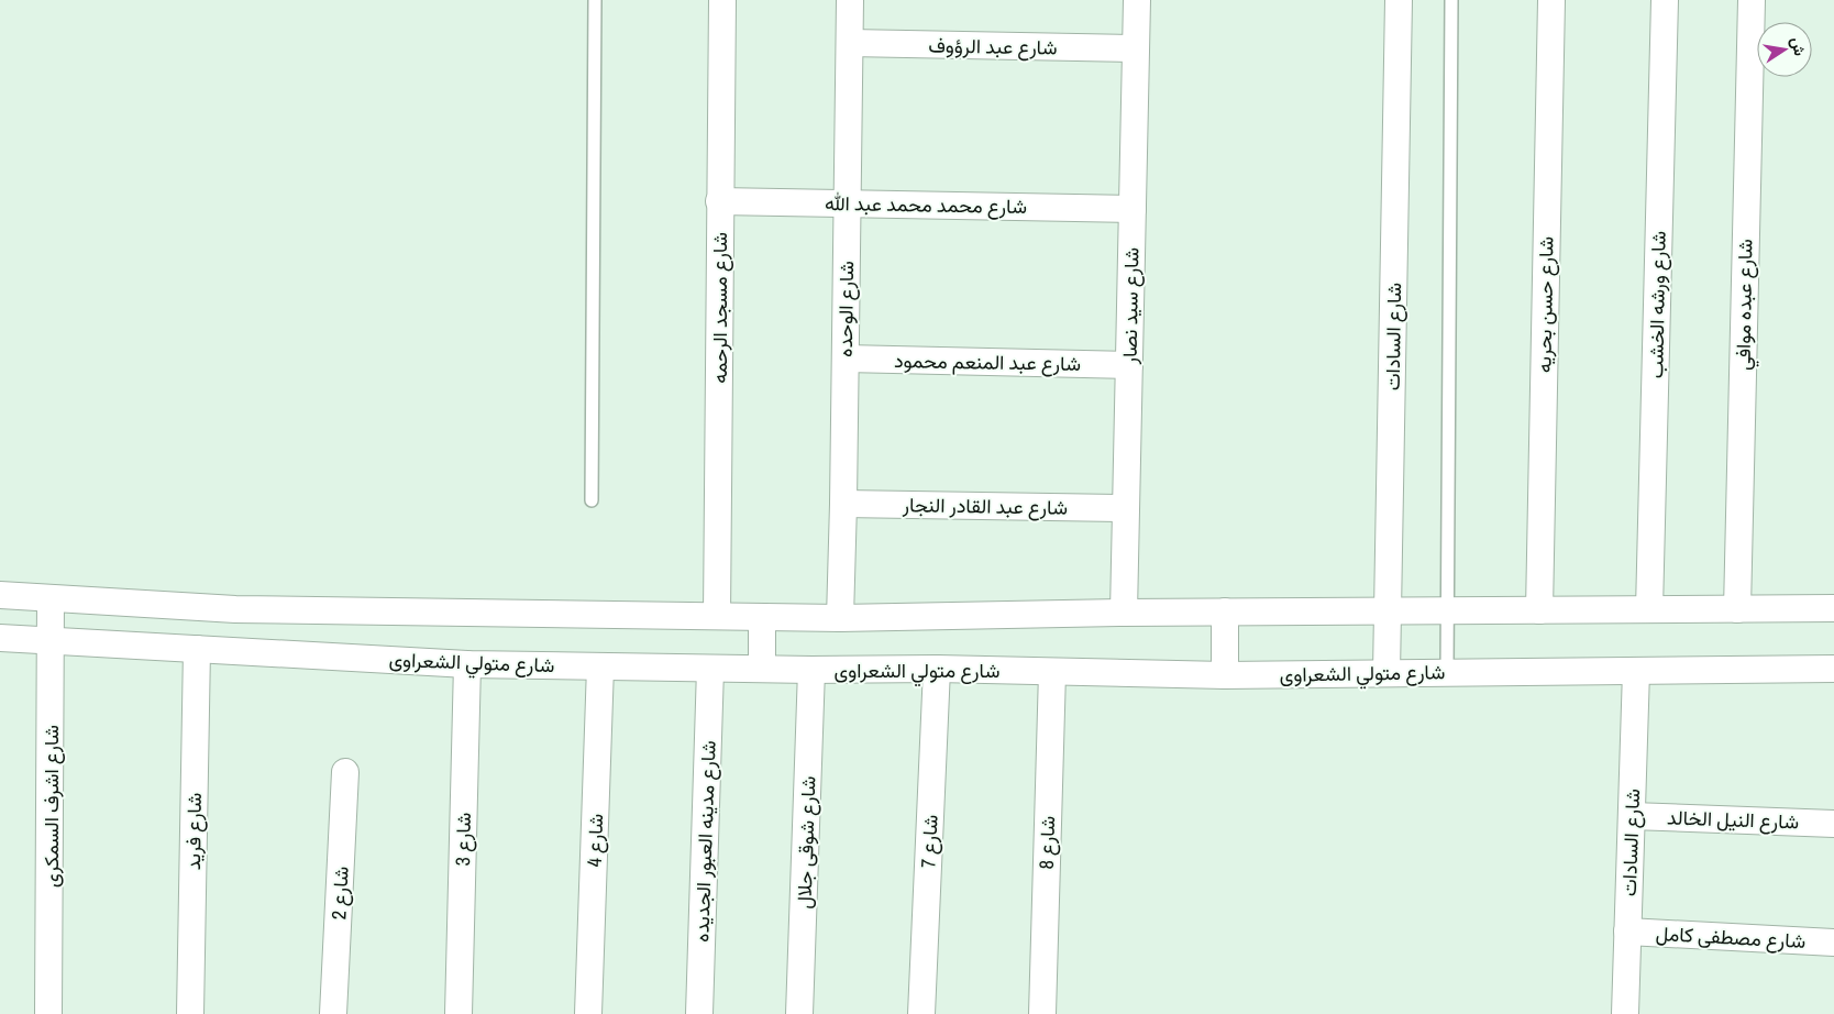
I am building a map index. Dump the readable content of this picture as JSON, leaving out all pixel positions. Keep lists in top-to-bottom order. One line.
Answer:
{"streets":{"street":["شارع عبد الرؤوف","شارع محمد محمد عبد الله","شارع حسن بحريه","شارع ورشه الخشب","شارع عبده موافي","شارع سيد نصار","شارع مسجد الرحمه","شارع الوحده","شارع السادات","شارع عبد المنعم محمود","شارع عبد القادر النجار","شارع متولي الشعراوى","شارع اشرف السمكرى","شارع النيل الخالد","شارع فريد","شارع 3","شارع 4","شارع مدينه العبور الجديده","شارع 7","شارع شوقى جلال","شارع 8","شارع 2","شارع مصطفى كامل"]},"crossings":[["شارع عبد الرؤوف","شارع سيد نصار"],["شارع عبد الرؤوف","شارع الوحده"],["شارع محمد محمد عبد الله","شارع سيد نصار"],["شارع محمد محمد عبد الله","شارع مسجد الرحمه"],["شارع محمد محمد عبد الله","شارع الوحده"],["شارع سيد نصار","شارع عبد المنعم محمود"],["شارع سيد نصار","شارع عبد القادر النجار"],["شارع الوحده","شارع عبد المنعم محمود"],["شارع الوحده","شارع عبد القادر النجار"],["شارع السادات","شارع متولي الشعراوى"],["شارع السادات","شارع النيل الخالد"],["شارع السادات","شارع مصطفى كامل"],["شارع متولي الشعراوى","شارع اشرف السمكرى"],["شارع متولي الشعراوى","شارع فريد"],["شارع متولي الشعراوى","شارع 3"],["شارع متولي الشعراوى","شارع 4"],["شارع متولي الشعراوى","شارع مدينه العبور الجديده"],["شارع متولي الشعراوى","شارع 7"],["شارع متولي الشعراوى","شارع شوقى جلال"],["شارع متولي الشعراوى","شارع 8"]],"north":"right"}
